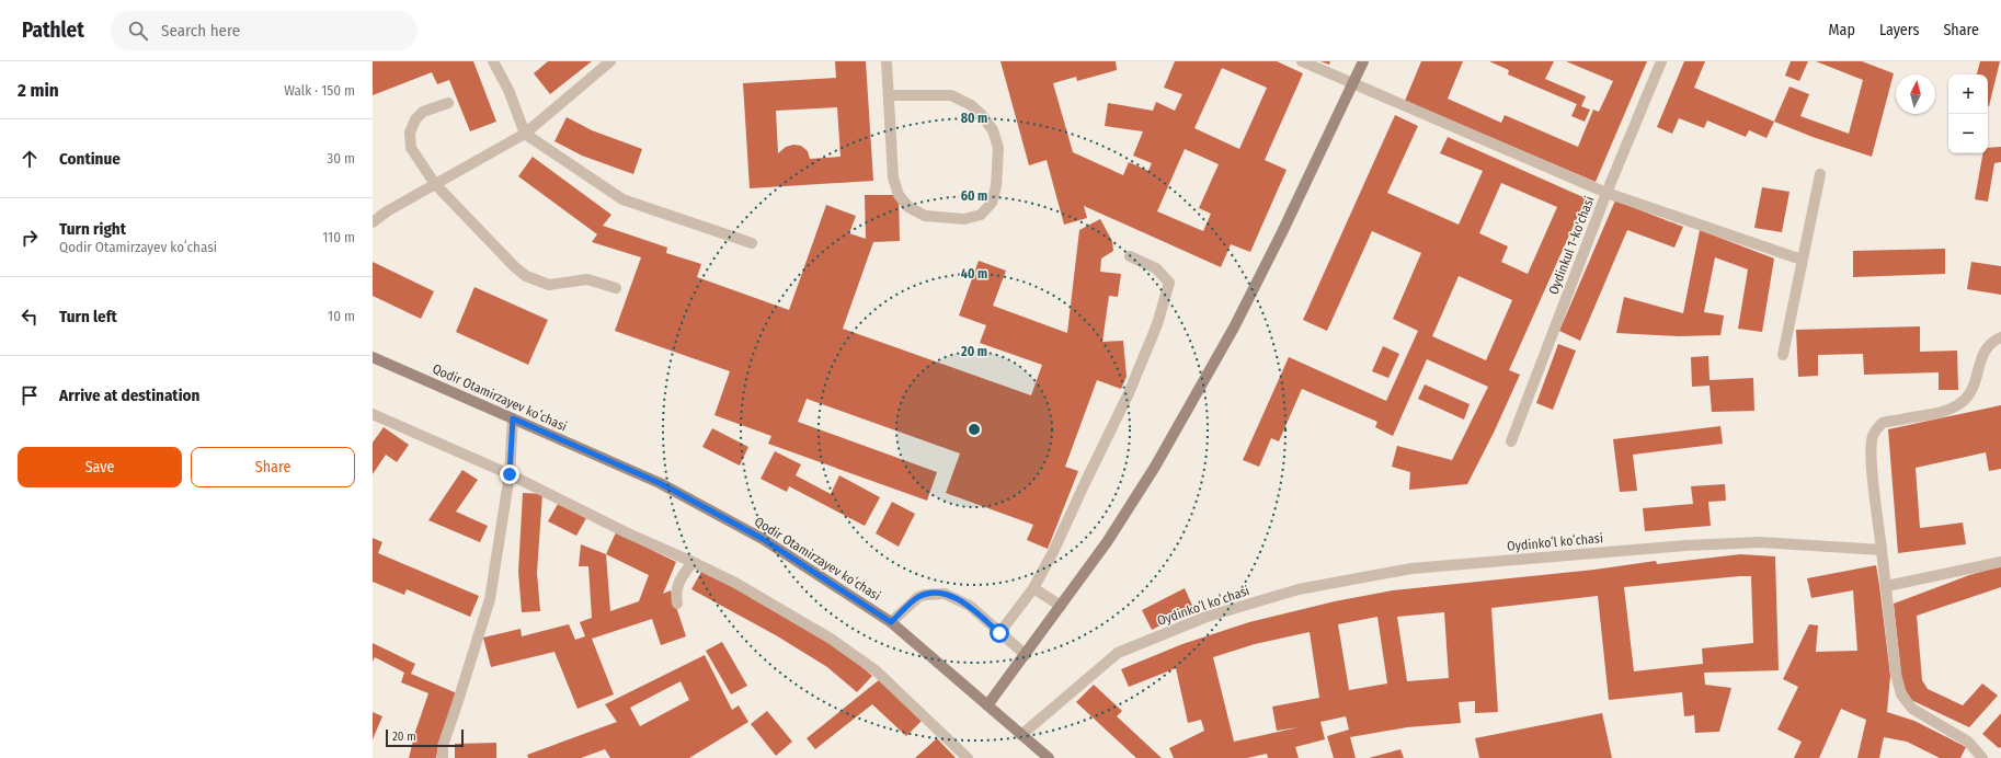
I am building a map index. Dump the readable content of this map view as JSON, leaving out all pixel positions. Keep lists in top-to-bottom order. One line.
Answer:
{"streets":{"main road":["Qodir Otamirzayev koʻchasi"],"street":["Oydinkul 1-ko'chasi","Oydinkoʻl koʻchasi"]},"crossings":[["Qodir Otamirzayev koʻchasi","Oydinkoʻl koʻchasi"]],"scale_bar":"20 m","north":"top","page":{"header":"Pathlet","search":"Search here","nav":["Map","Layers","Share"],"heading":["2 min","Walk · 150 m"],"map_buttons":["+","−"],"list":[["Continue","30 m"],["Turn right","Qodir Otamirzayev koʻchasi","110 m"],["Turn left","10 m"],"Arrive at destination"],"buttons":["Save","Share"],"scale":"20 m"},"rings":["80 m","60 m","40 m","20 m"]}
